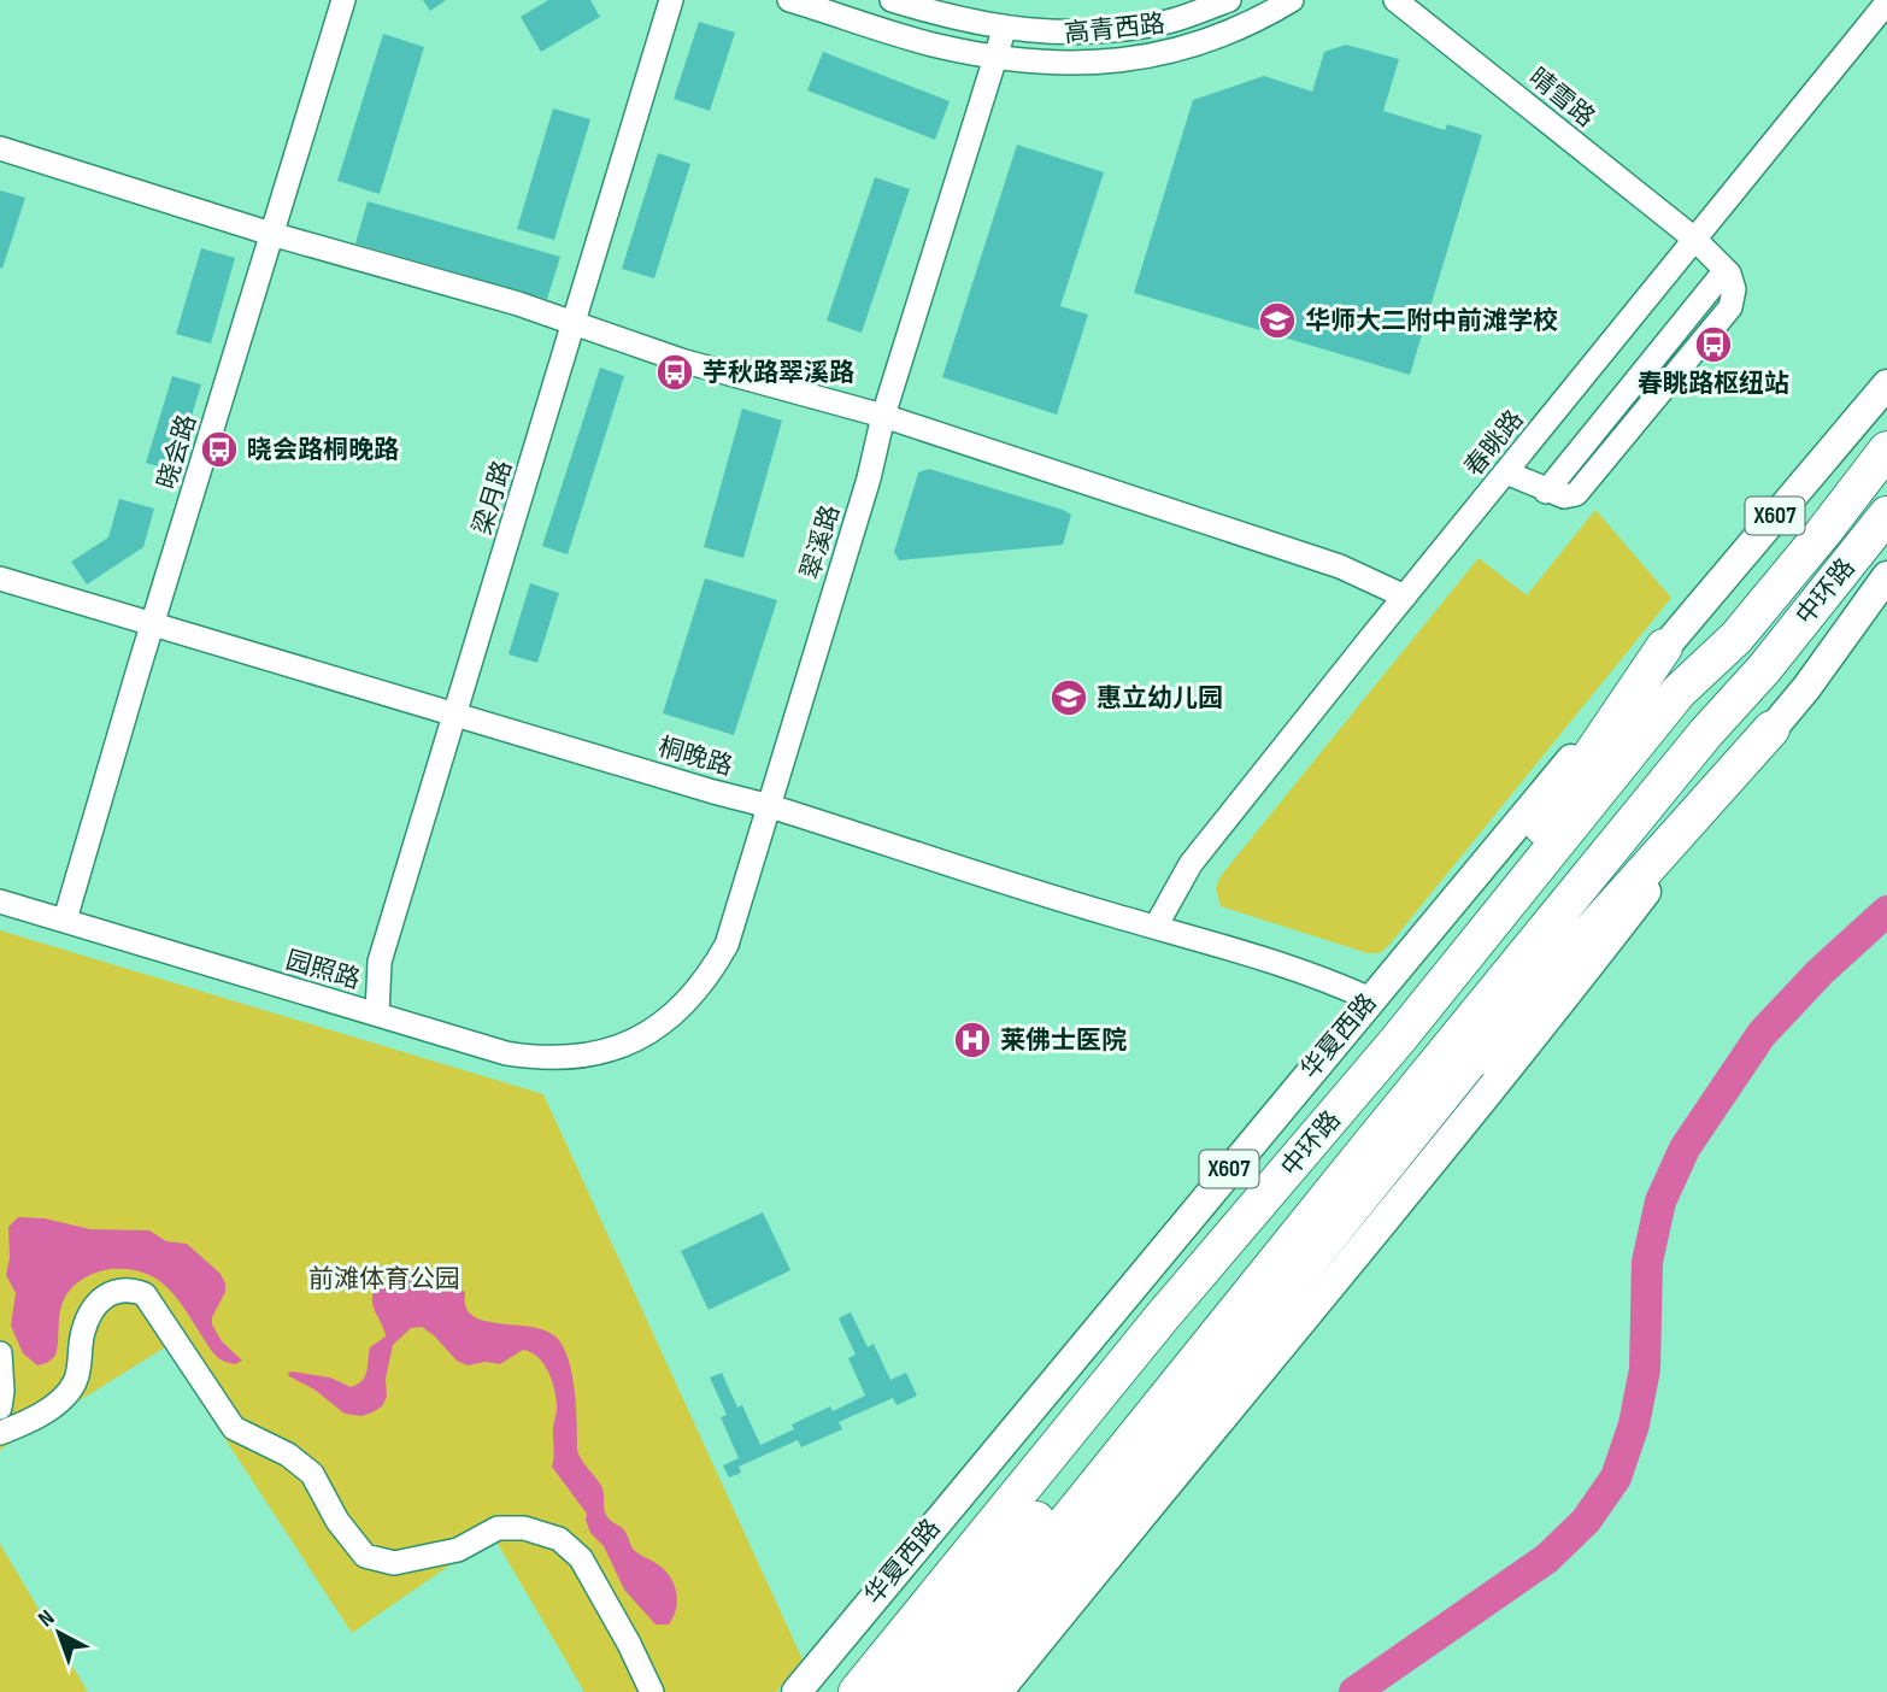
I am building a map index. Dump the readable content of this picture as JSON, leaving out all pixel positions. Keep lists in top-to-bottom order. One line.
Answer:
{"streets":{"highway":["中环路"],"main road":["X607","华夏西路"],"street":["高青西路","晴雪路","春眺路","晓会路","梁月路","翠溪路","桐晚路","园照路"]},"crossings":[["高青西路","翠溪路"],["晴雪路","春眺路"],["春眺路","桐晚路"],["晓会路","桐晚路"],["晓会路","园照路"],["梁月路","桐晚路"],["梁月路","园照路"],["翠溪路","桐晚路"],["翠溪路","园照路"],["桐晚路","华夏西路"]],"parks":["前滩体育公园"],"places":{"school or university":["华师大二附中前滩学校","惠立幼儿园"],"bus stop":["春眺路枢纽站","芋秋路翠溪路","晓会路桐晚路"],"hospital":["莱佛士医院"]},"north":"top left"}
